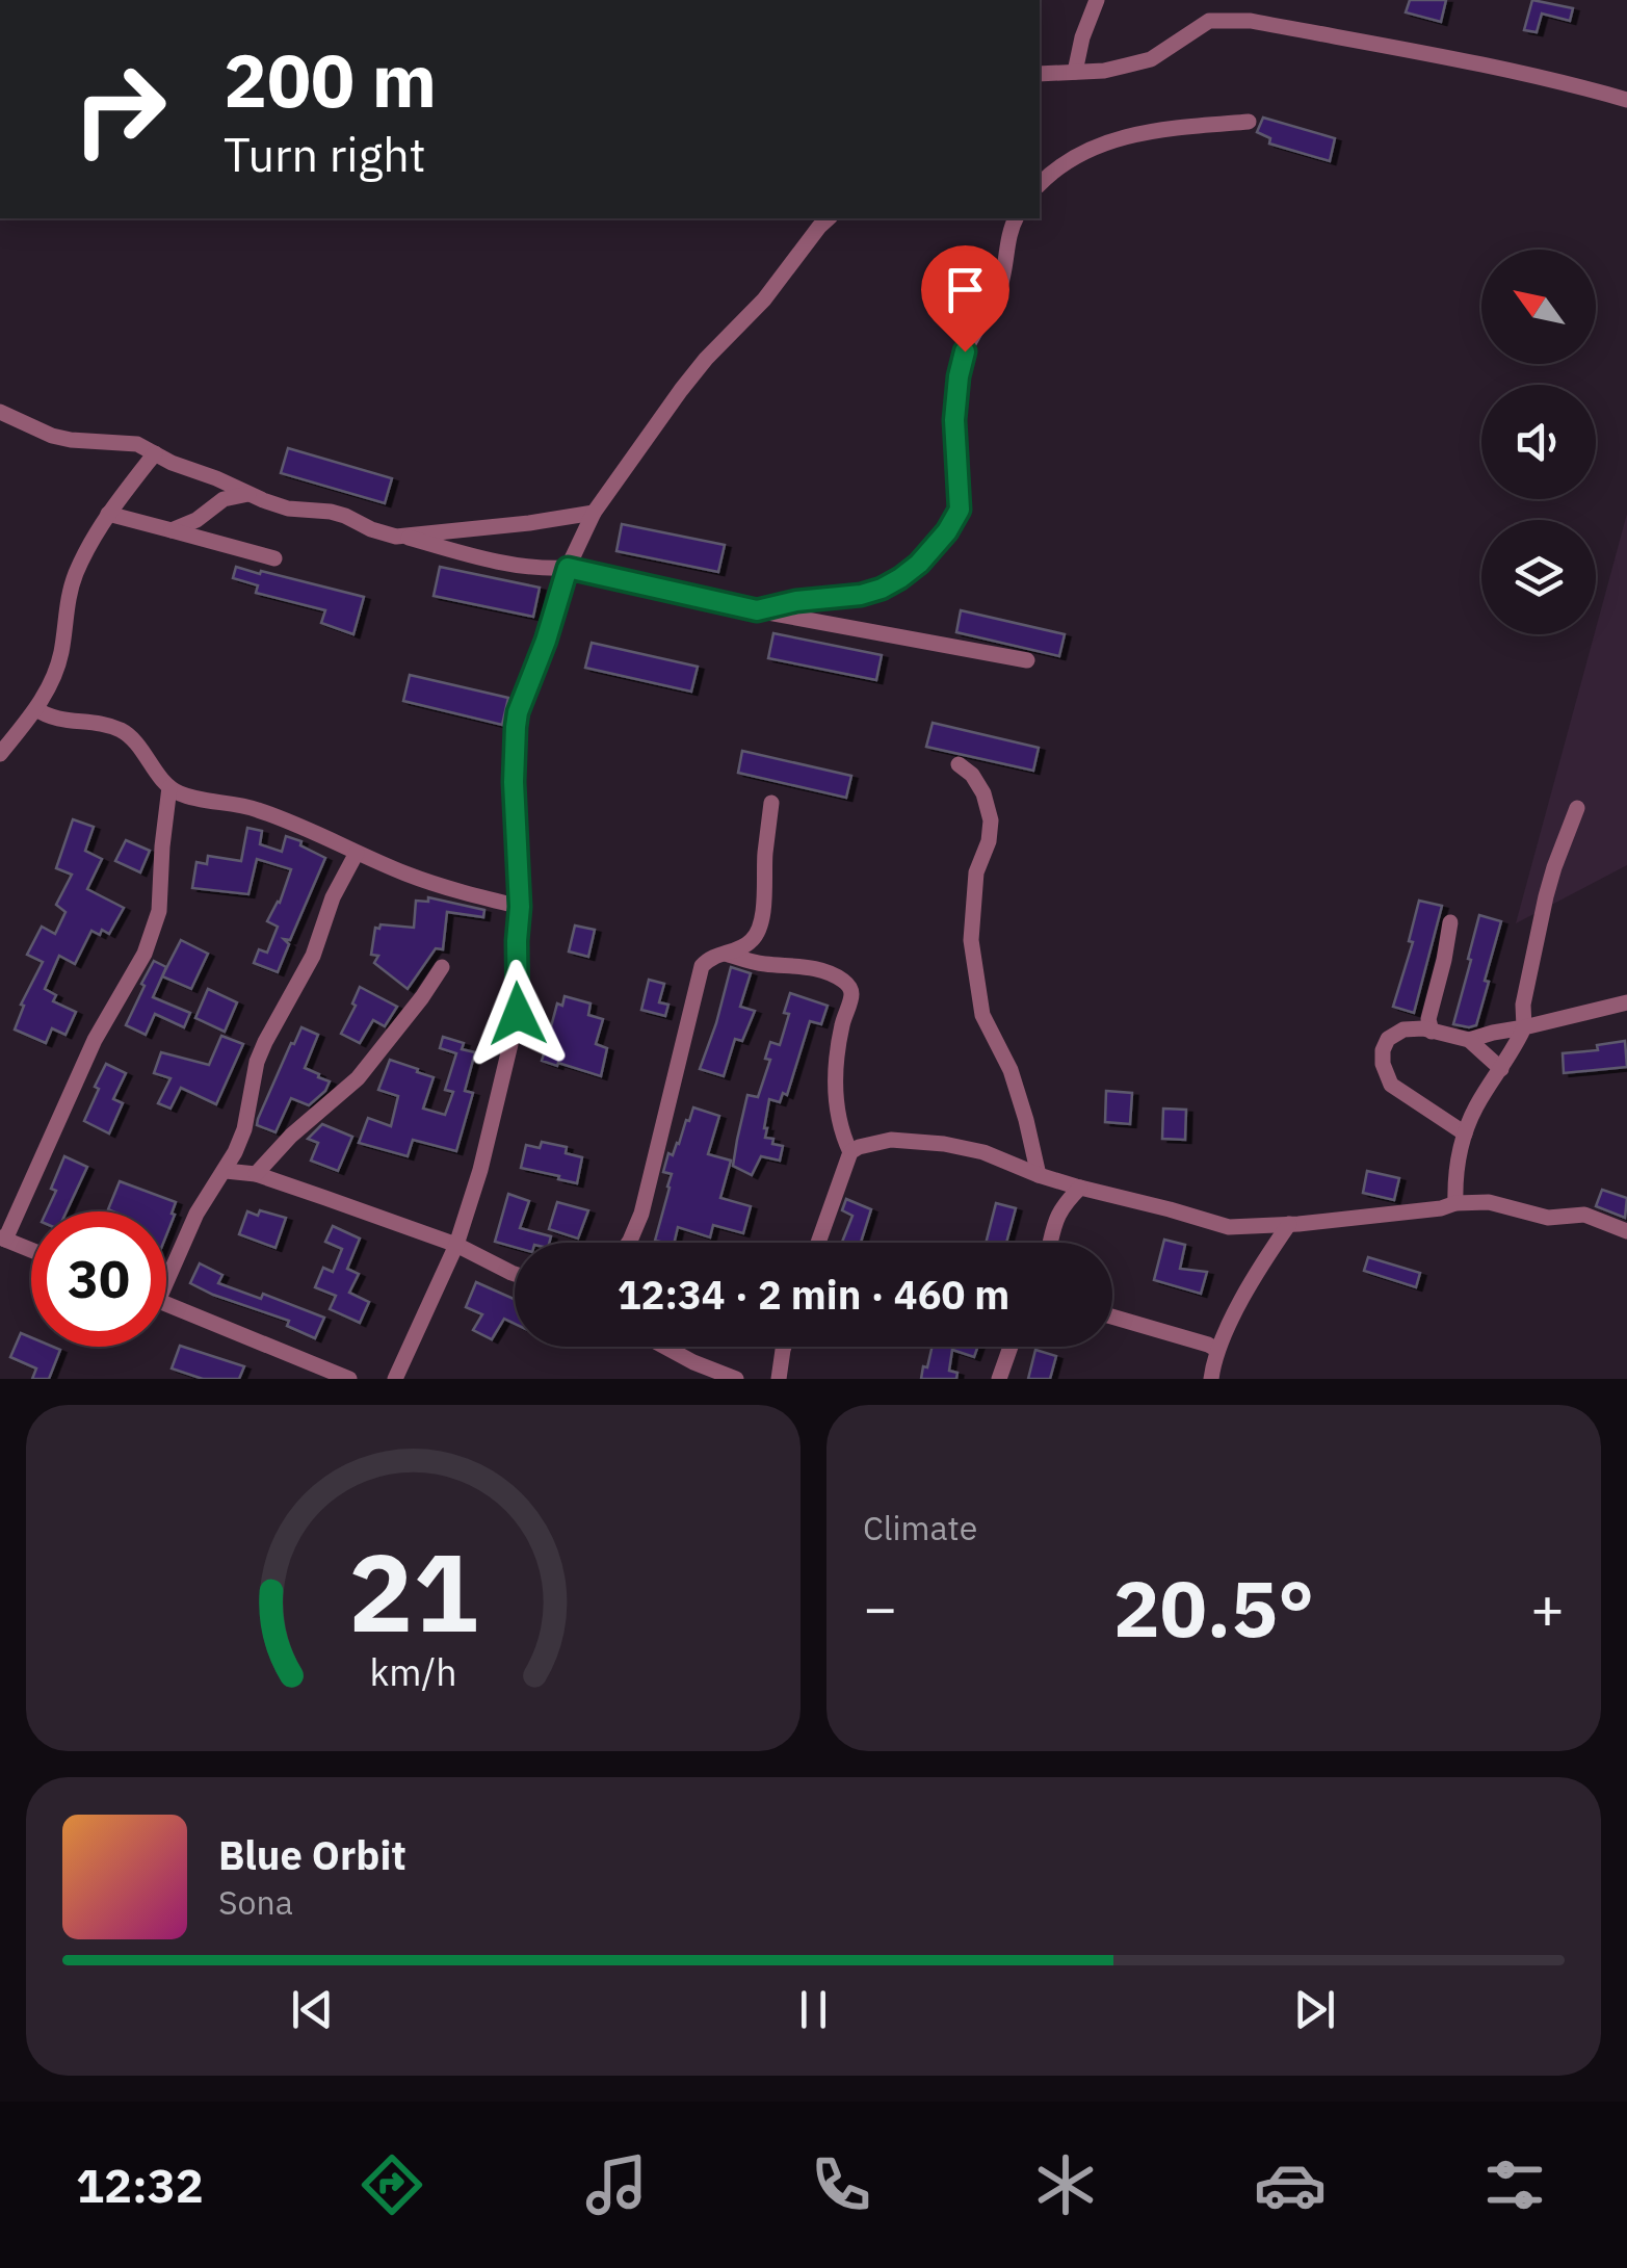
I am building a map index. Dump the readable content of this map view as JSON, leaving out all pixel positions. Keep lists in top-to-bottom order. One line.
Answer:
{"north":"top left","page":{"turn":["200 m","Turn right"],"limit":"30","trip":"12:34 · 2 min · 460 m","tile":"Climate","heat":["−","20.5°","+"],"song":["Blue Orbit","Sona"],"tabs":"12:32","gauge":["21","km/h"]}}
